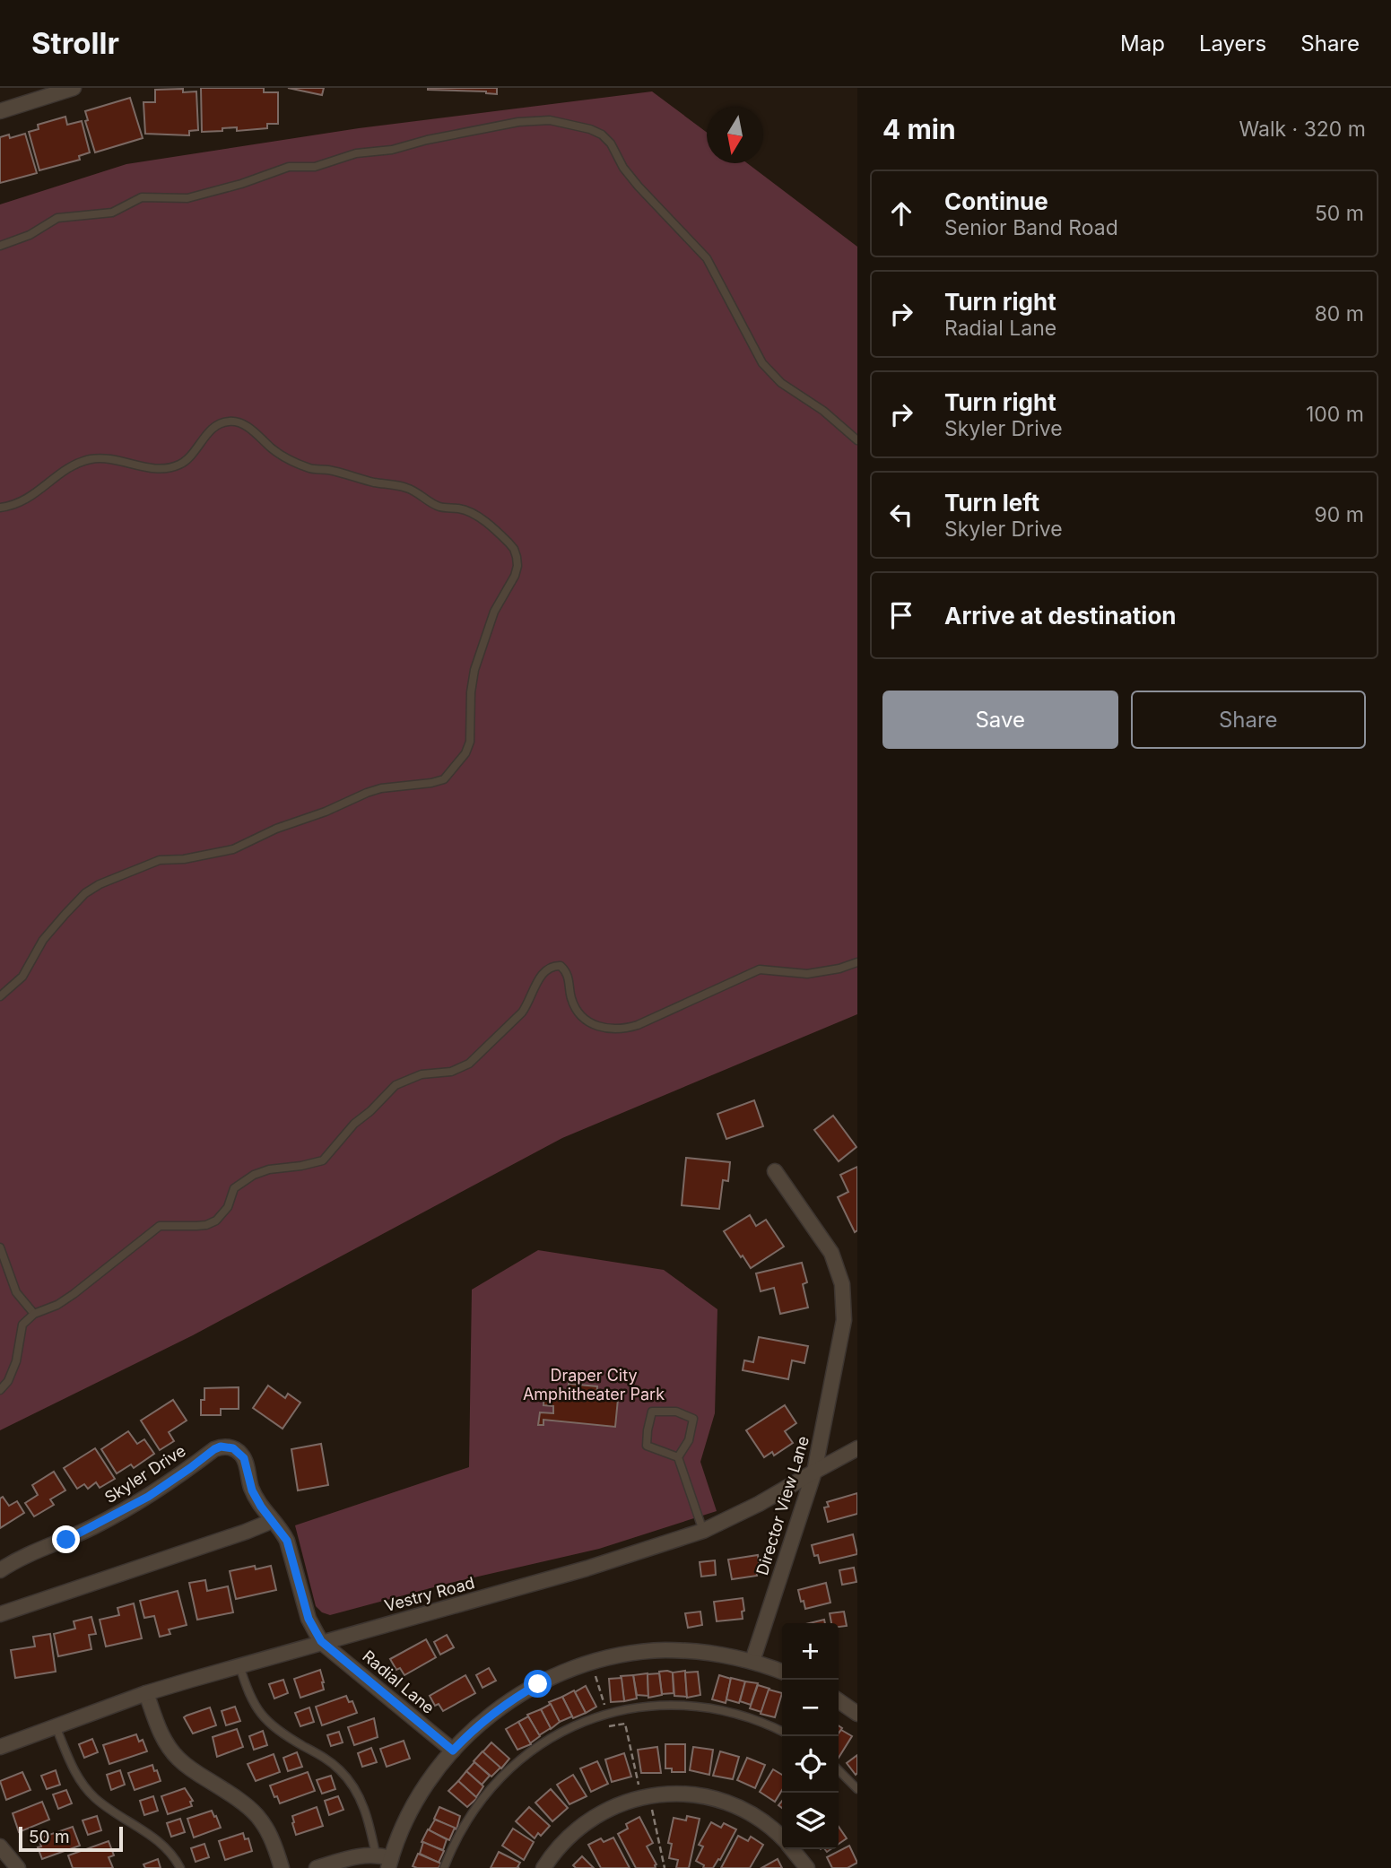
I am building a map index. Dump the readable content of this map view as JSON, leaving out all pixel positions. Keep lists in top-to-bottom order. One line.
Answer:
{"streets":{"street":["Skyler Drive","Director View Lane","Vestry Road","Radial Lane"]},"crossings":[["Skyler Drive","Vestry Road"],["Skyler Drive","Radial Lane"],["Director View Lane","Vestry Road"],["Vestry Road","Radial Lane"]],"parks":["Draper City Amphitheater Park"],"scale_bar":"50 m","north":"bottom","page":{"header":"Strollr","nav":["Map","Layers","Share"],"heading":["4 min","Walk · 320 m"],"list":[["Continue","Senior Band Road","50 m"],["Turn right","Radial Lane","80 m"],["Turn right","Skyler Drive","100 m"],["Turn left","Skyler Drive","90 m"],"Arrive at destination"],"buttons":["Save","Share"],"map_buttons":["+","−"],"scale":"50 m"}}
